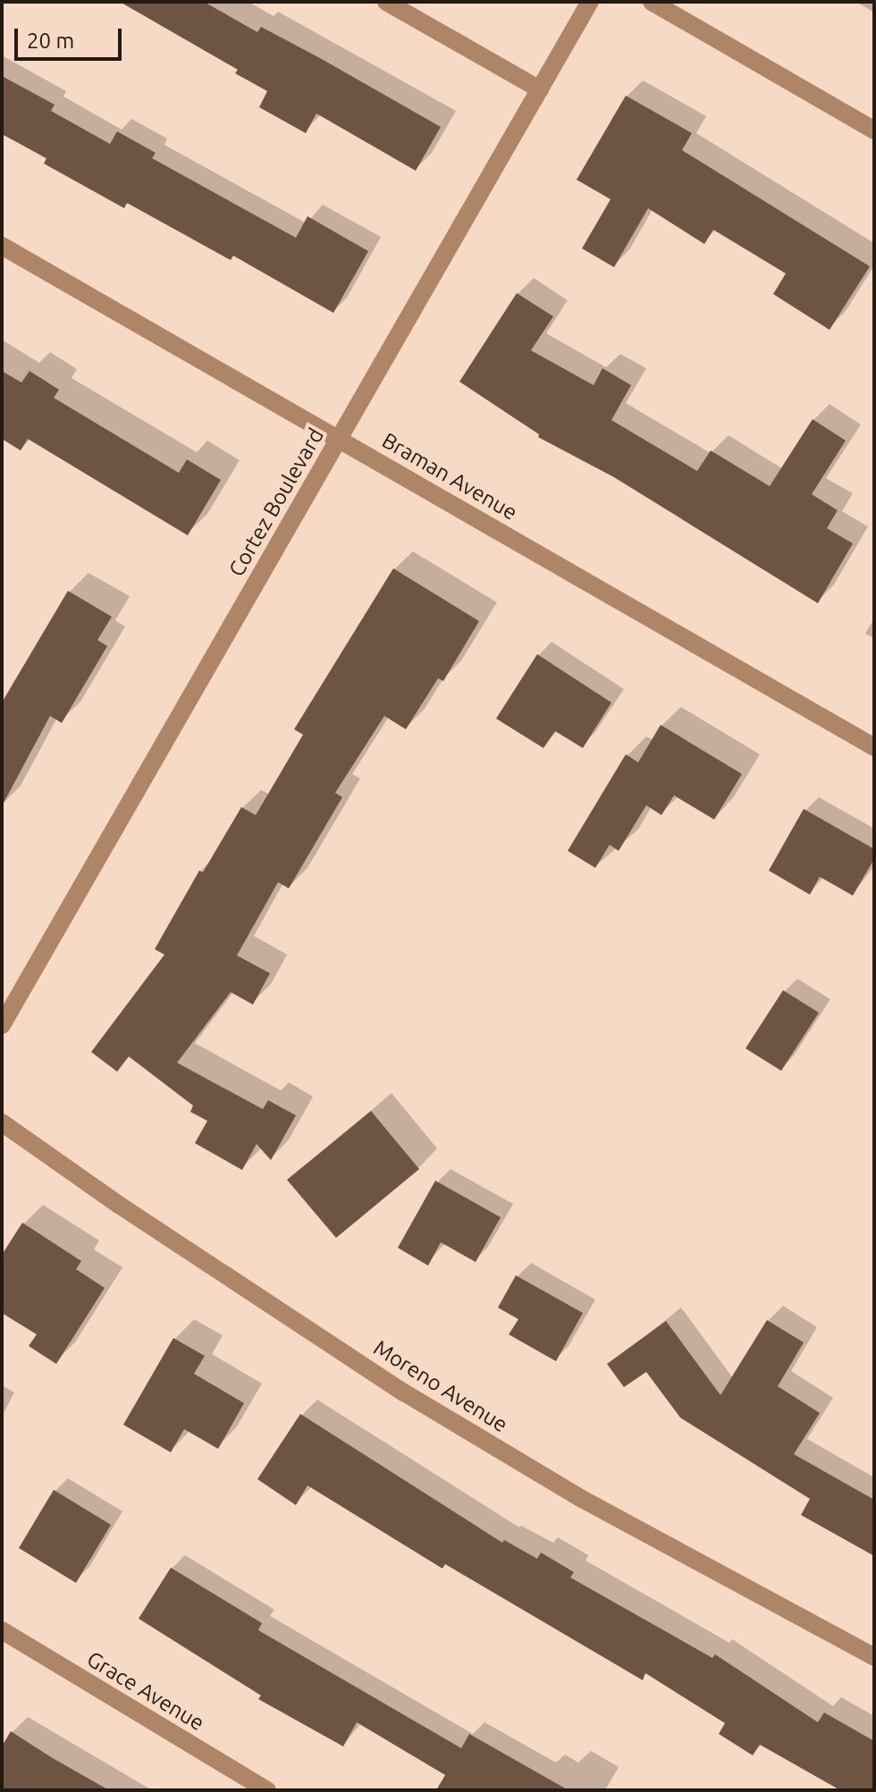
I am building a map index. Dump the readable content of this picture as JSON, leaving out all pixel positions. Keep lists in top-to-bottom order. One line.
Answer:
{"streets":{"street":["Braman Avenue","Cortez Boulevard","Moreno Avenue","Grace Avenue"]},"crossings":[["Braman Avenue","Cortez Boulevard"]],"scale_bar":"20 m"}
